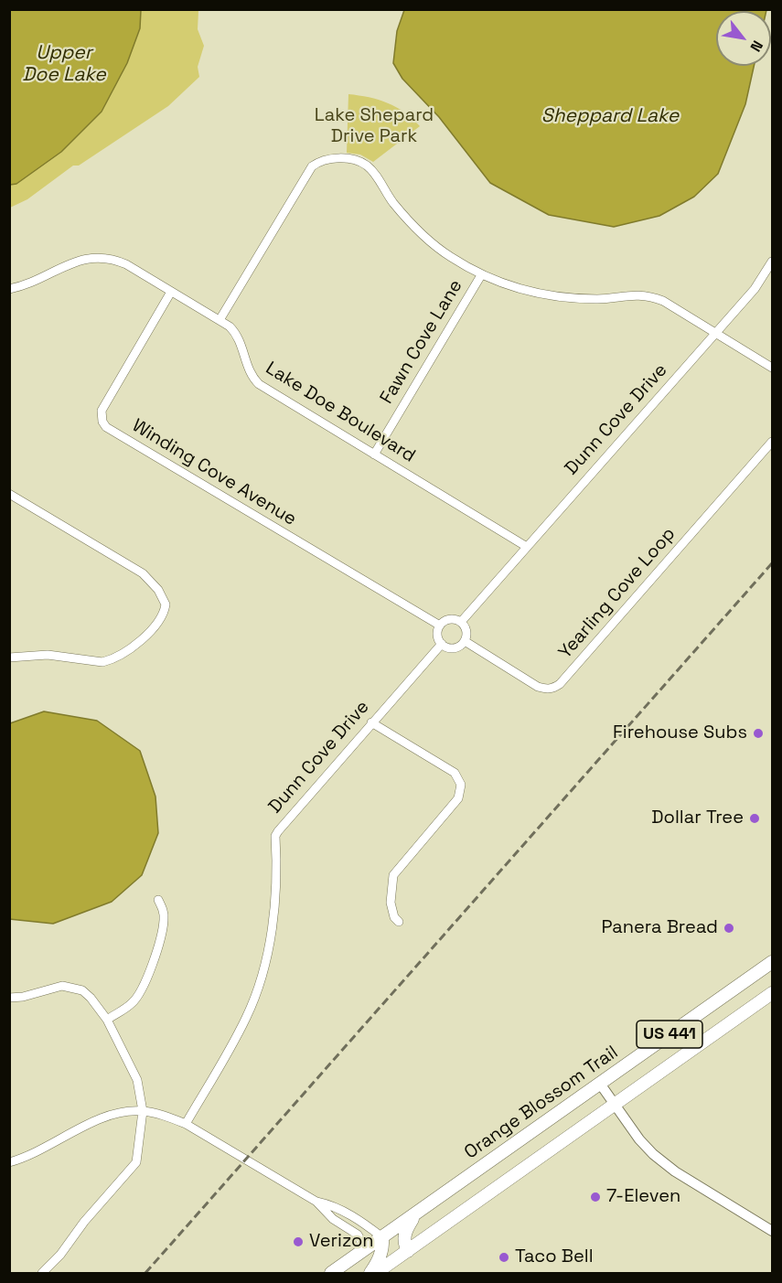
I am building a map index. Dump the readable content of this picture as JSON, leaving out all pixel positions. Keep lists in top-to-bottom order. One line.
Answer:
{"streets":{"main road":["US 441","Orange Blossom Trail"],"street":["Fawn Cove Lane","Lake Doe Boulevard","Dunn Cove Drive","Winding Cove Avenue","Yearling Cove Loop"]},"crossings":[["Fawn Cove Lane","Lake Doe Boulevard"],["Lake Doe Boulevard","Dunn Cove Drive"],["Lake Doe Boulevard","Winding Cove Avenue"],["Dunn Cove Drive","Winding Cove Avenue"],["Dunn Cove Drive","Yearling Cove Loop"],["Winding Cove Avenue","Yearling Cove Loop"]],"water":["Upper Doe Lake","Sheppard Lake"],"parks":["Lake Shepard Drive Park"],"places":["Firehouse Subs","Dollar Tree","Panera Bread","7-Eleven","Verizon","Taco Bell"],"north":"bottom right"}
